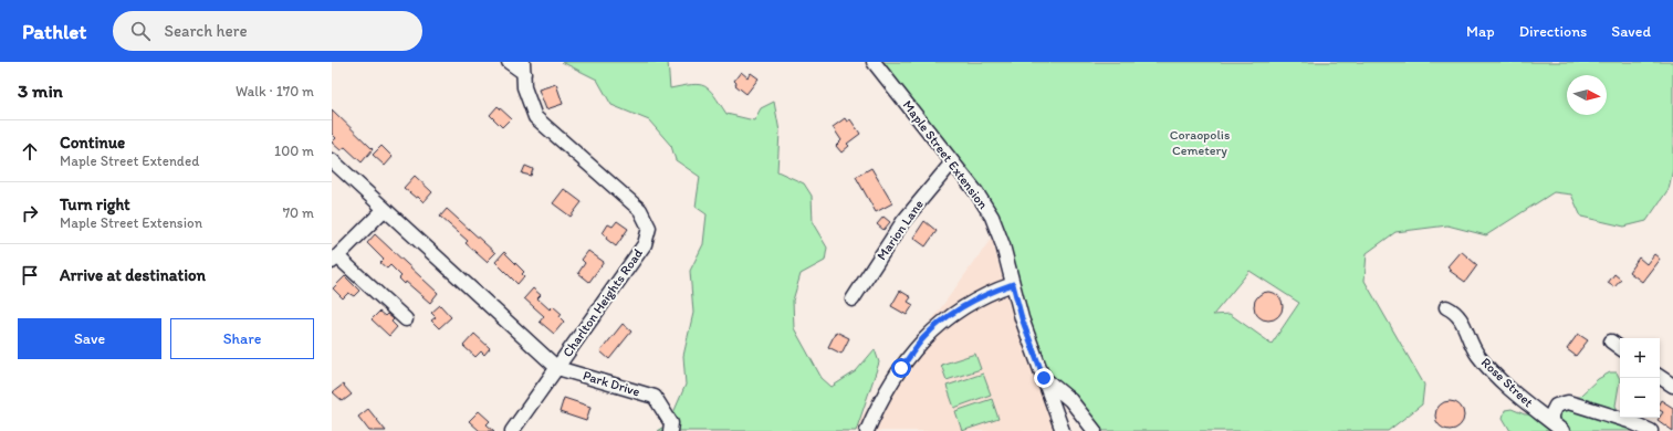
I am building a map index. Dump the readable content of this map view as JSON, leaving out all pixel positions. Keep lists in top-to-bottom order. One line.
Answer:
{"streets":{"street":["Maple Street Extension","Marion Lane","Charlton Heights Road","Rose Street","Park Drive"]},"crossings":[["Maple Street Extension","Marion Lane"],["Charlton Heights Road","Park Drive"]],"parks":["Coraopolis Cemetery"],"north":"right","page":{"header":"Pathlet","search":"Search here","nav":["Map","Directions","Saved"],"heading":["3 min","Walk · 170 m"],"list":[["Continue","Maple Street Extended","100 m"],["Turn right","Maple Street Extension","70 m"],"Arrive at destination"],"buttons":["Save","Share"],"map_buttons":["+","−"]}}
